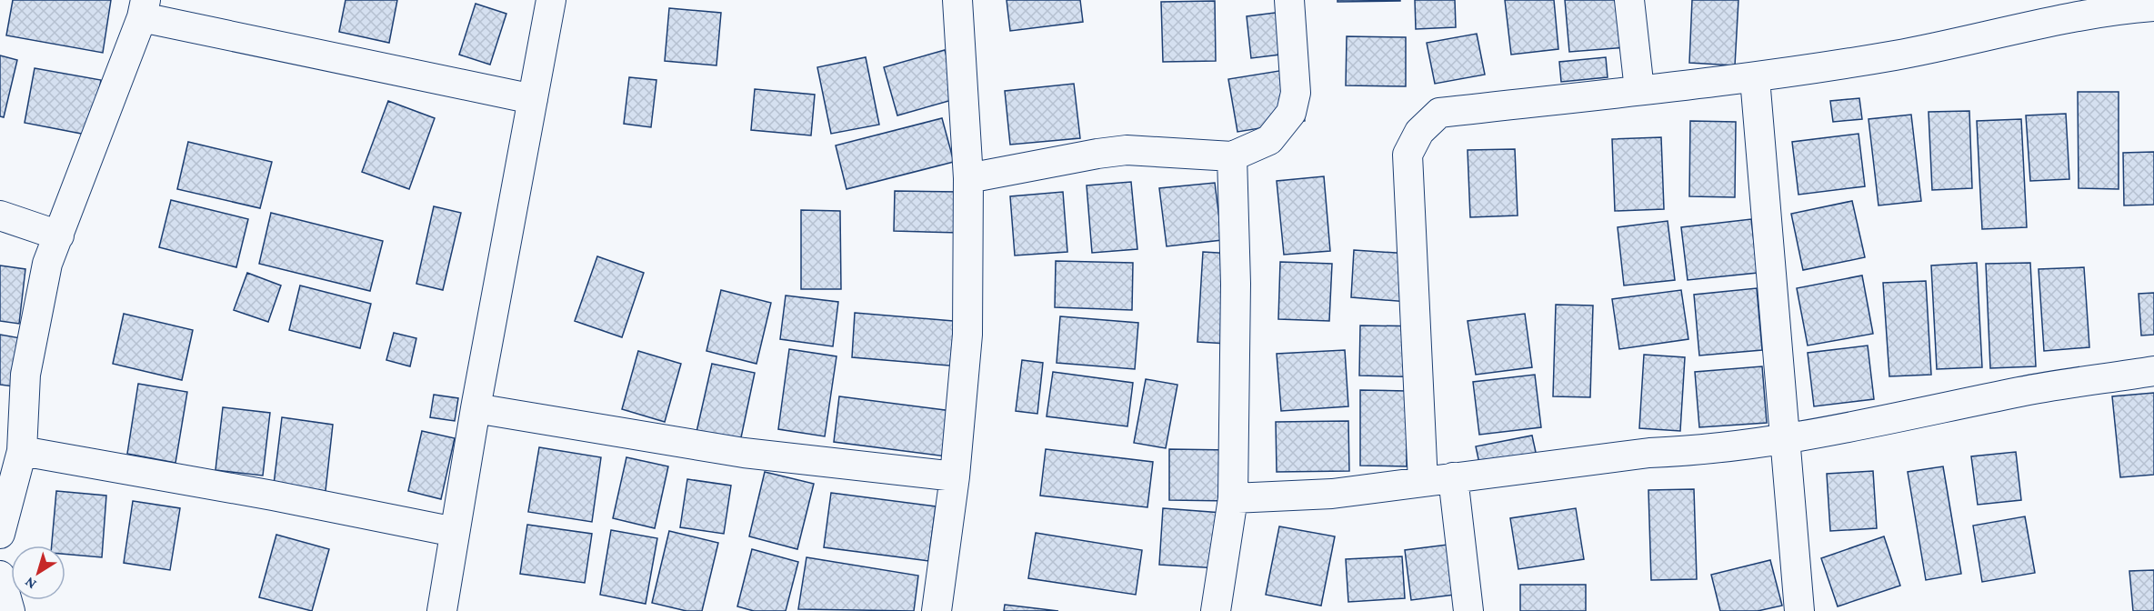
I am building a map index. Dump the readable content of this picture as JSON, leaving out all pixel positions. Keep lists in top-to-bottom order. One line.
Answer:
{"north":"bottom left"}
